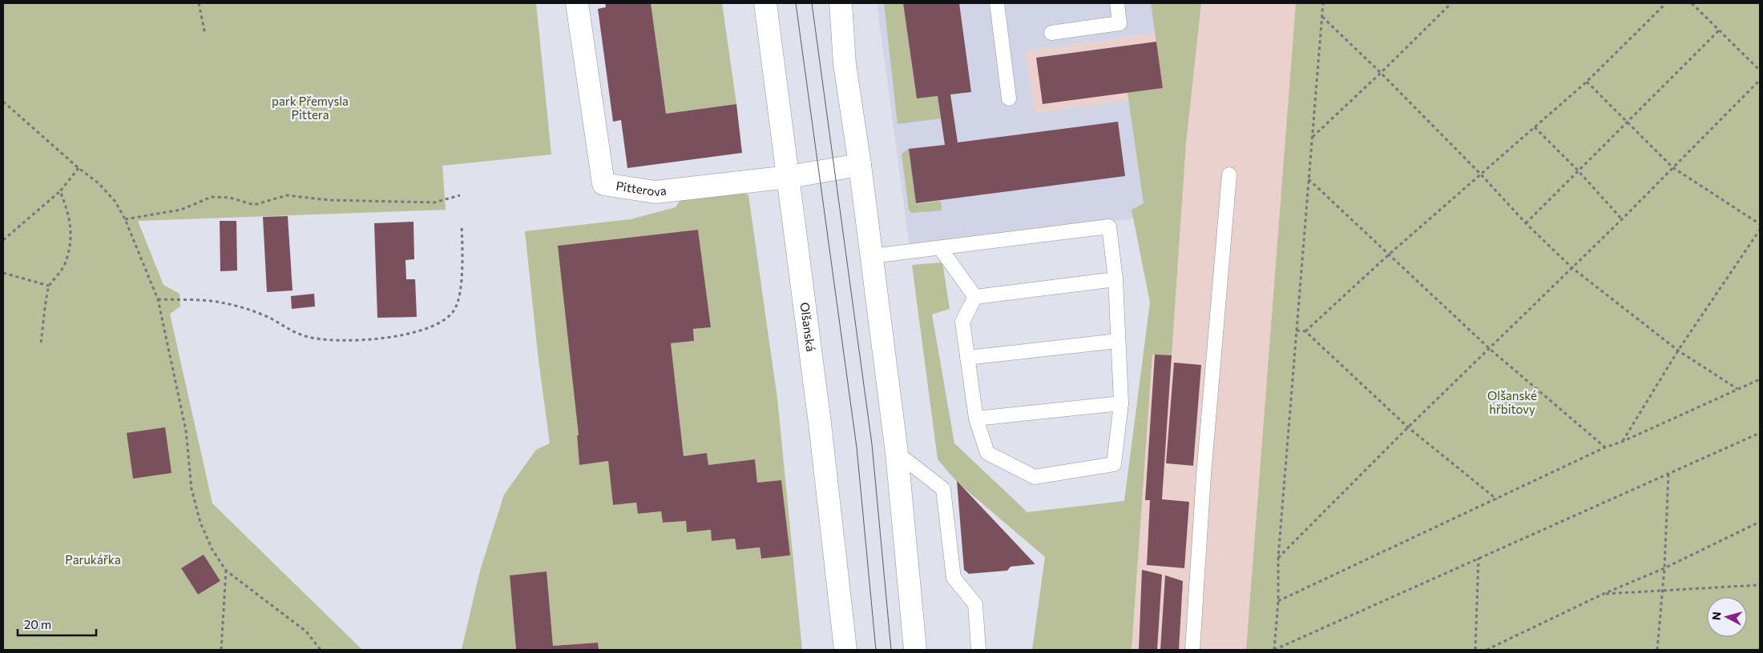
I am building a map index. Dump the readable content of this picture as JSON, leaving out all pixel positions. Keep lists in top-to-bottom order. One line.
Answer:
{"streets":{"street":["Pitterova","Olšanská"]},"crossings":[["Pitterova","Olšanská"]],"parks":["park Přemysla Pittera","Olšanské hřbitovy","Parukářka"],"scale_bar":"20 m","north":"left"}
